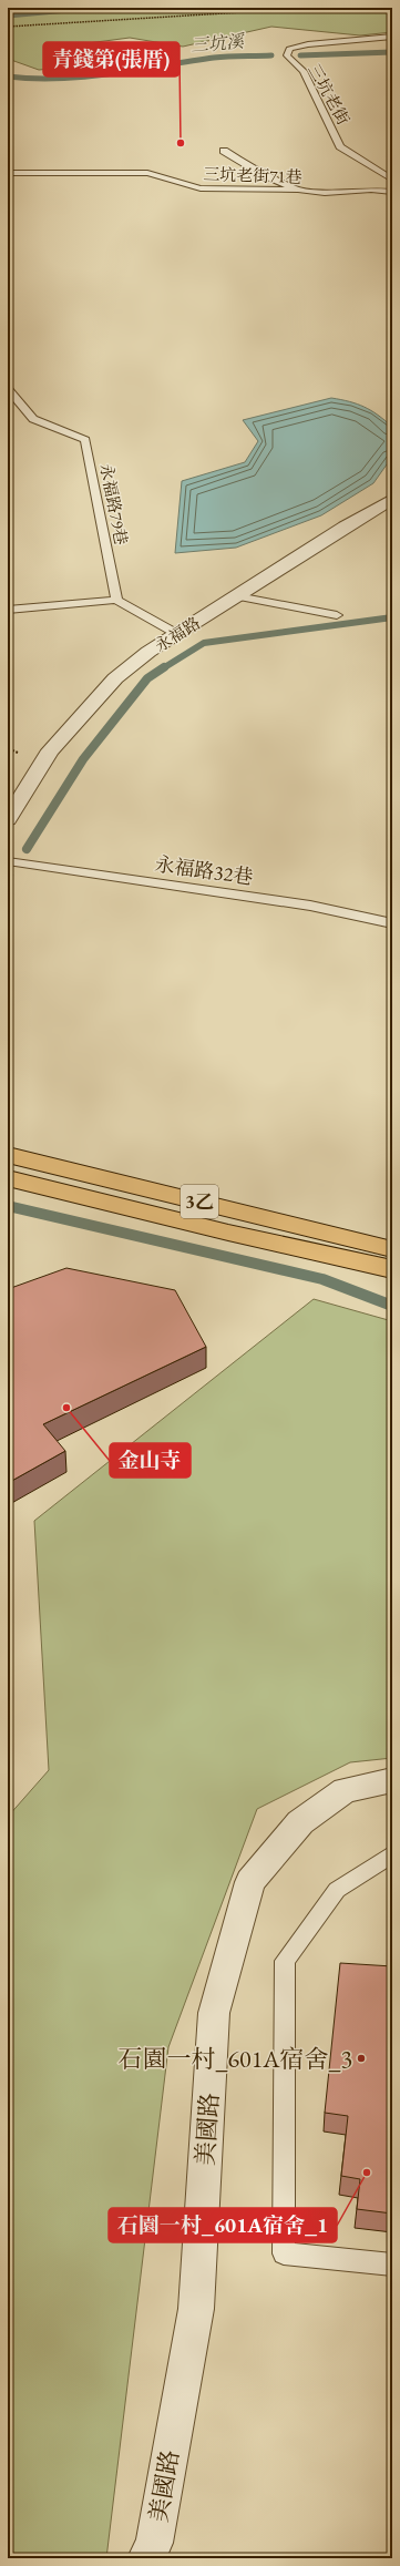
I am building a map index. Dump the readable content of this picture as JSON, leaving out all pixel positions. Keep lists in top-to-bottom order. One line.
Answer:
{"streets":{"main road":["3乙"],"street":["永福路","美國路"],"lane":["三坑老街","三坑老街71巷","永福路79巷","永福路32巷"]},"water":["三坑溪"],"places":["青錢第(張厝)","金山寺","石園一村_601A宿舍_3","石園一村_601A宿舍_1"]}
